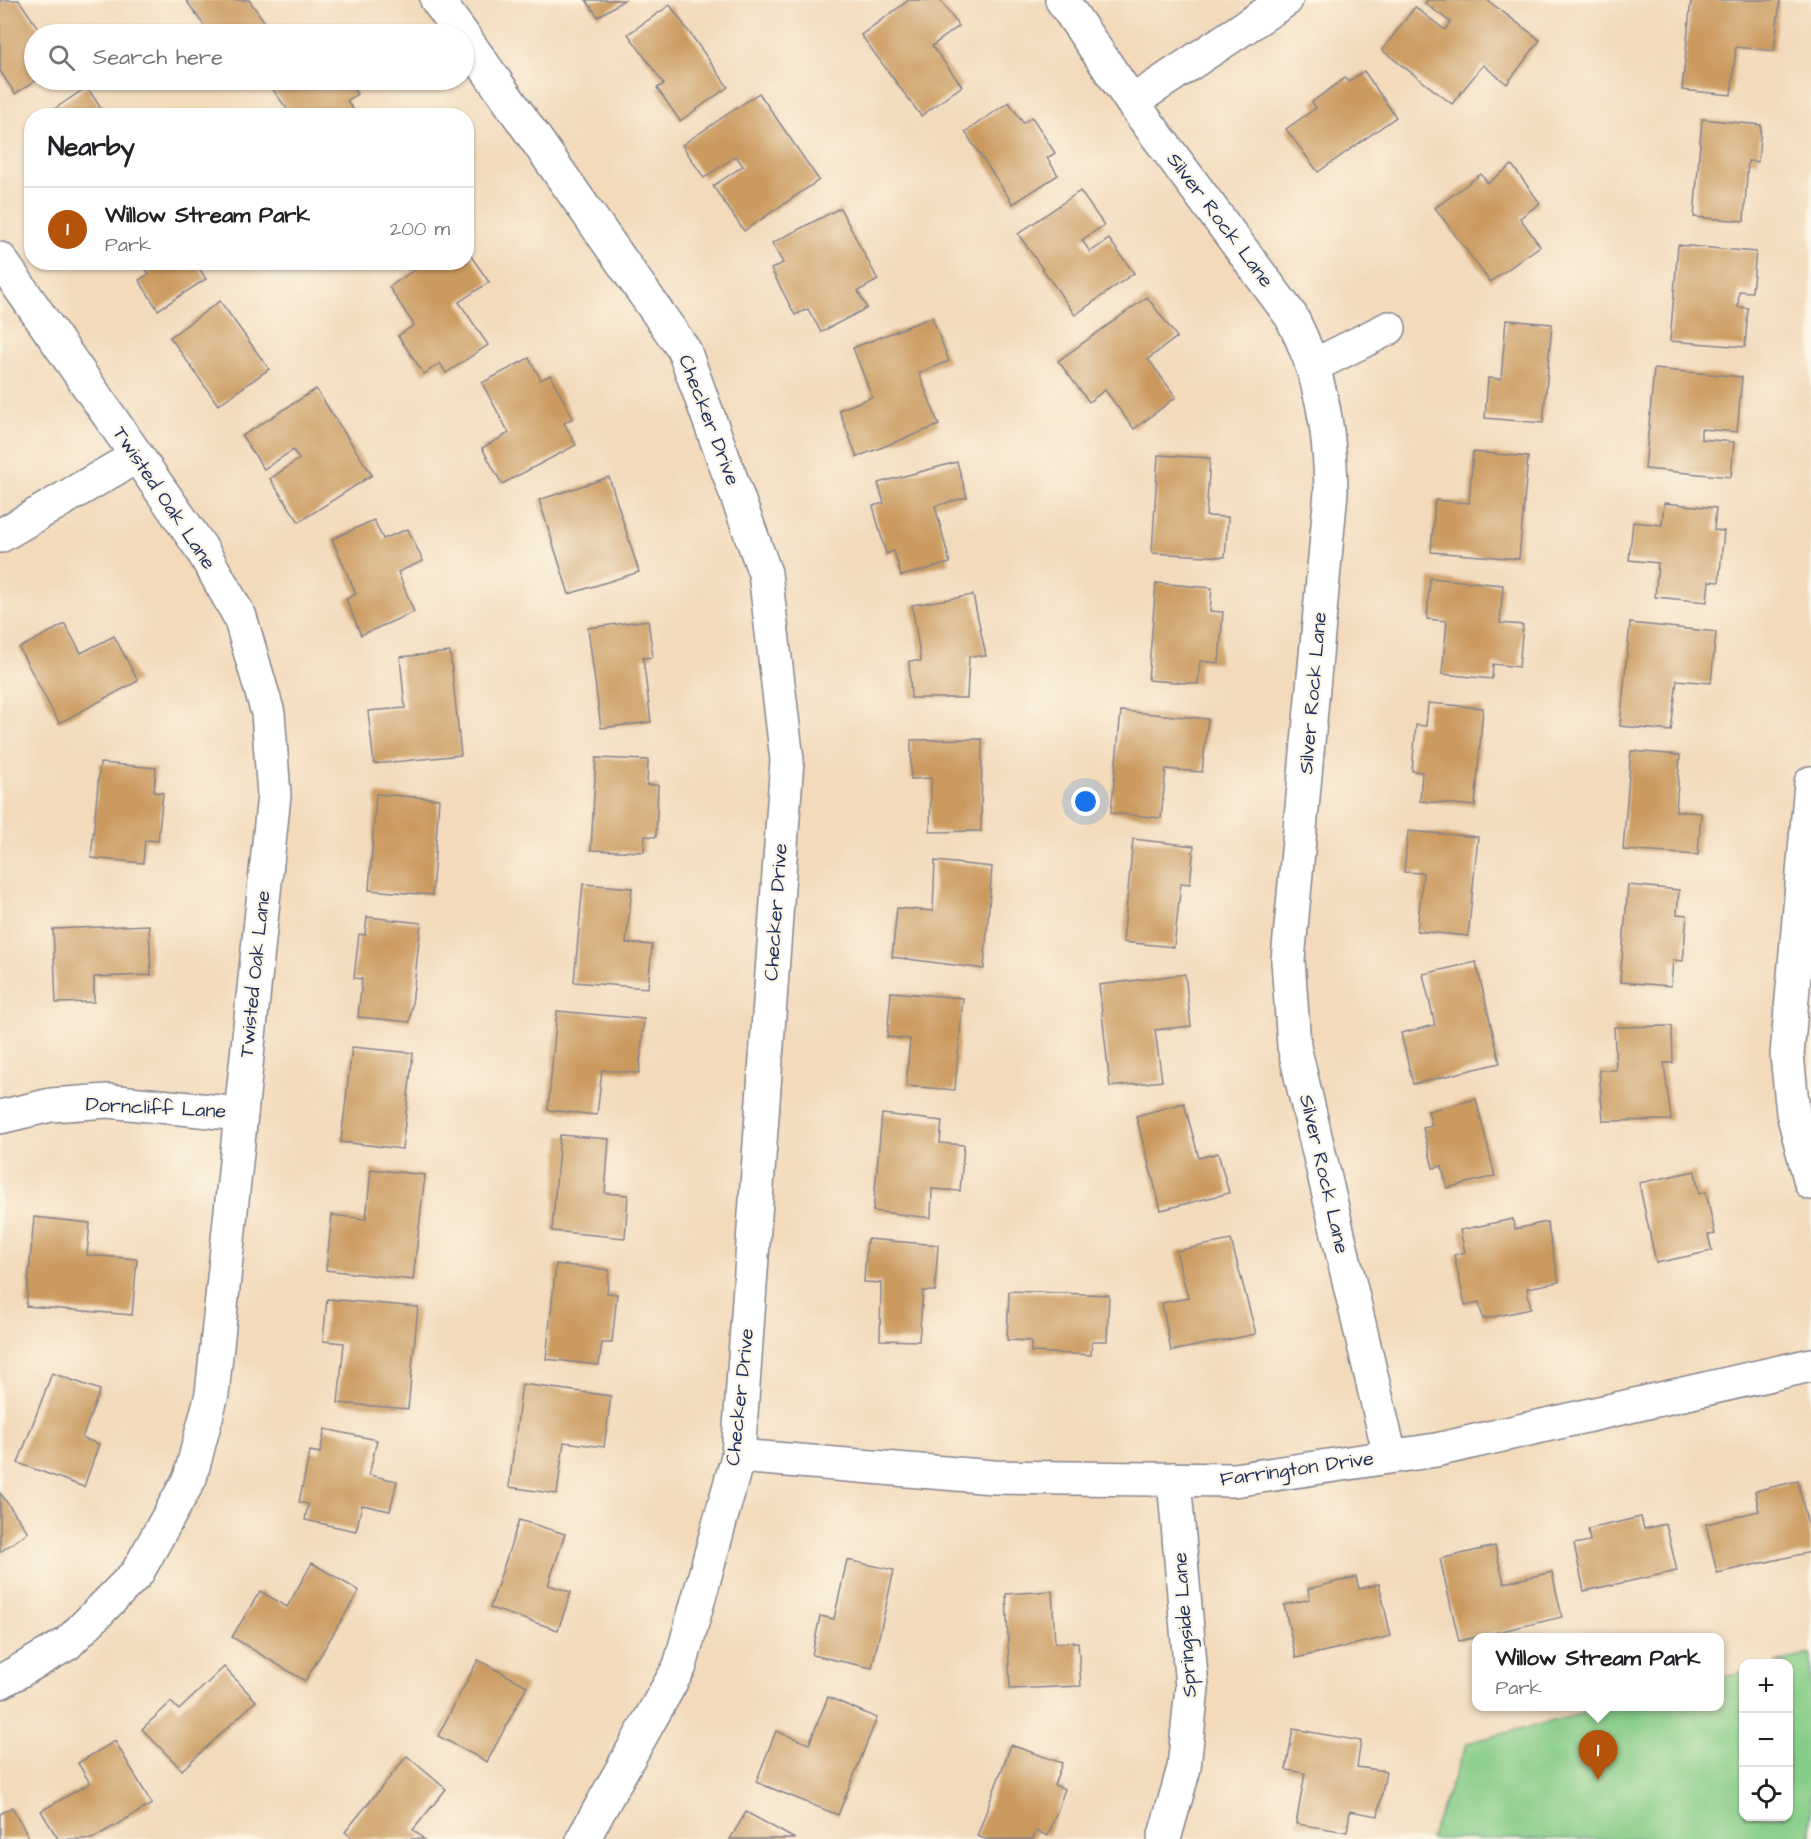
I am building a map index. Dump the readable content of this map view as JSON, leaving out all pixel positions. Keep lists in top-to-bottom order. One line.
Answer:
{"streets":{"street":["Silver Rock Lane","Checker Drive","Twisted Oak Lane","Dorncliff Lane","Farrington Drive","Springside Lane"]},"crossings":[["Silver Rock Lane","Farrington Drive"],["Checker Drive","Farrington Drive"],["Twisted Oak Lane","Dorncliff Lane"],["Farrington Drive","Springside Lane"]],"page":{"search":"Search here","heading":"Nearby","list":[{"mark":"1","name":"Willow Stream Park","note":"Park","value":"200 m"}],"popup":["Willow Stream Park","Park"],"map_buttons":["+","−"],"pins":"1"}}
